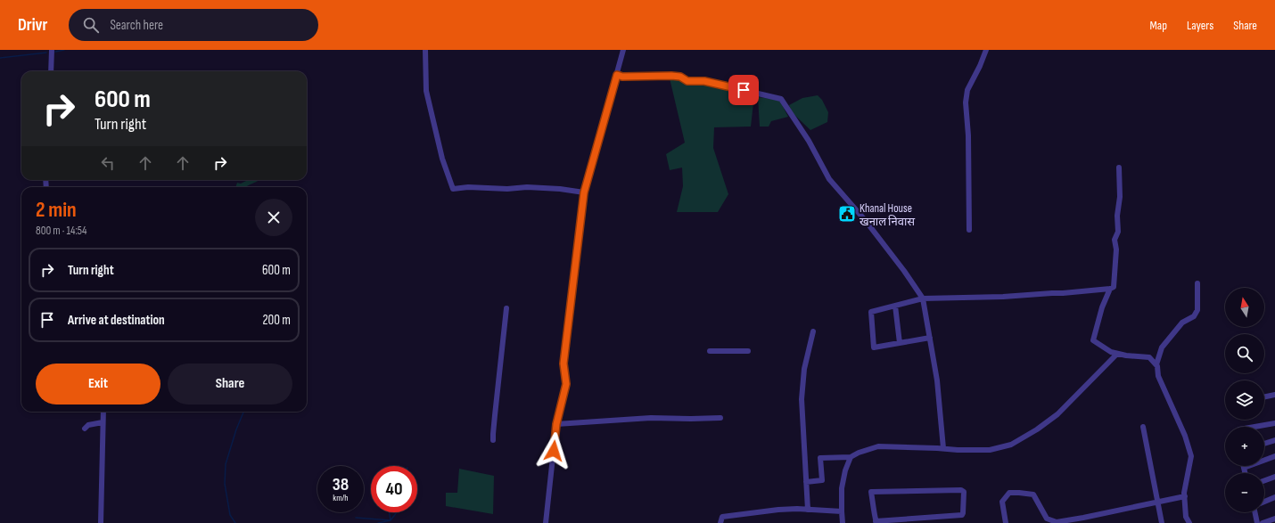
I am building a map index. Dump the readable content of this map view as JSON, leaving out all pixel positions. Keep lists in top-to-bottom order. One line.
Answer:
{"places":{"public building":["Khanal House खनाल निवास"]},"north":"top","page":{"header":"Drivr","search":"Search here","nav":["Map","Layers","Share"],"turn":["600 m","Turn right"],"heading":["2 min","800 m · 14:54"],"list":[{"name":"Turn right","value":"600 m"},{"name":"Arrive at destination","value":"200 m"}],"map_buttons":["+","−"],"buttons":["Exit","Share"],"speed":"38 km/h","limit":"40"}}
